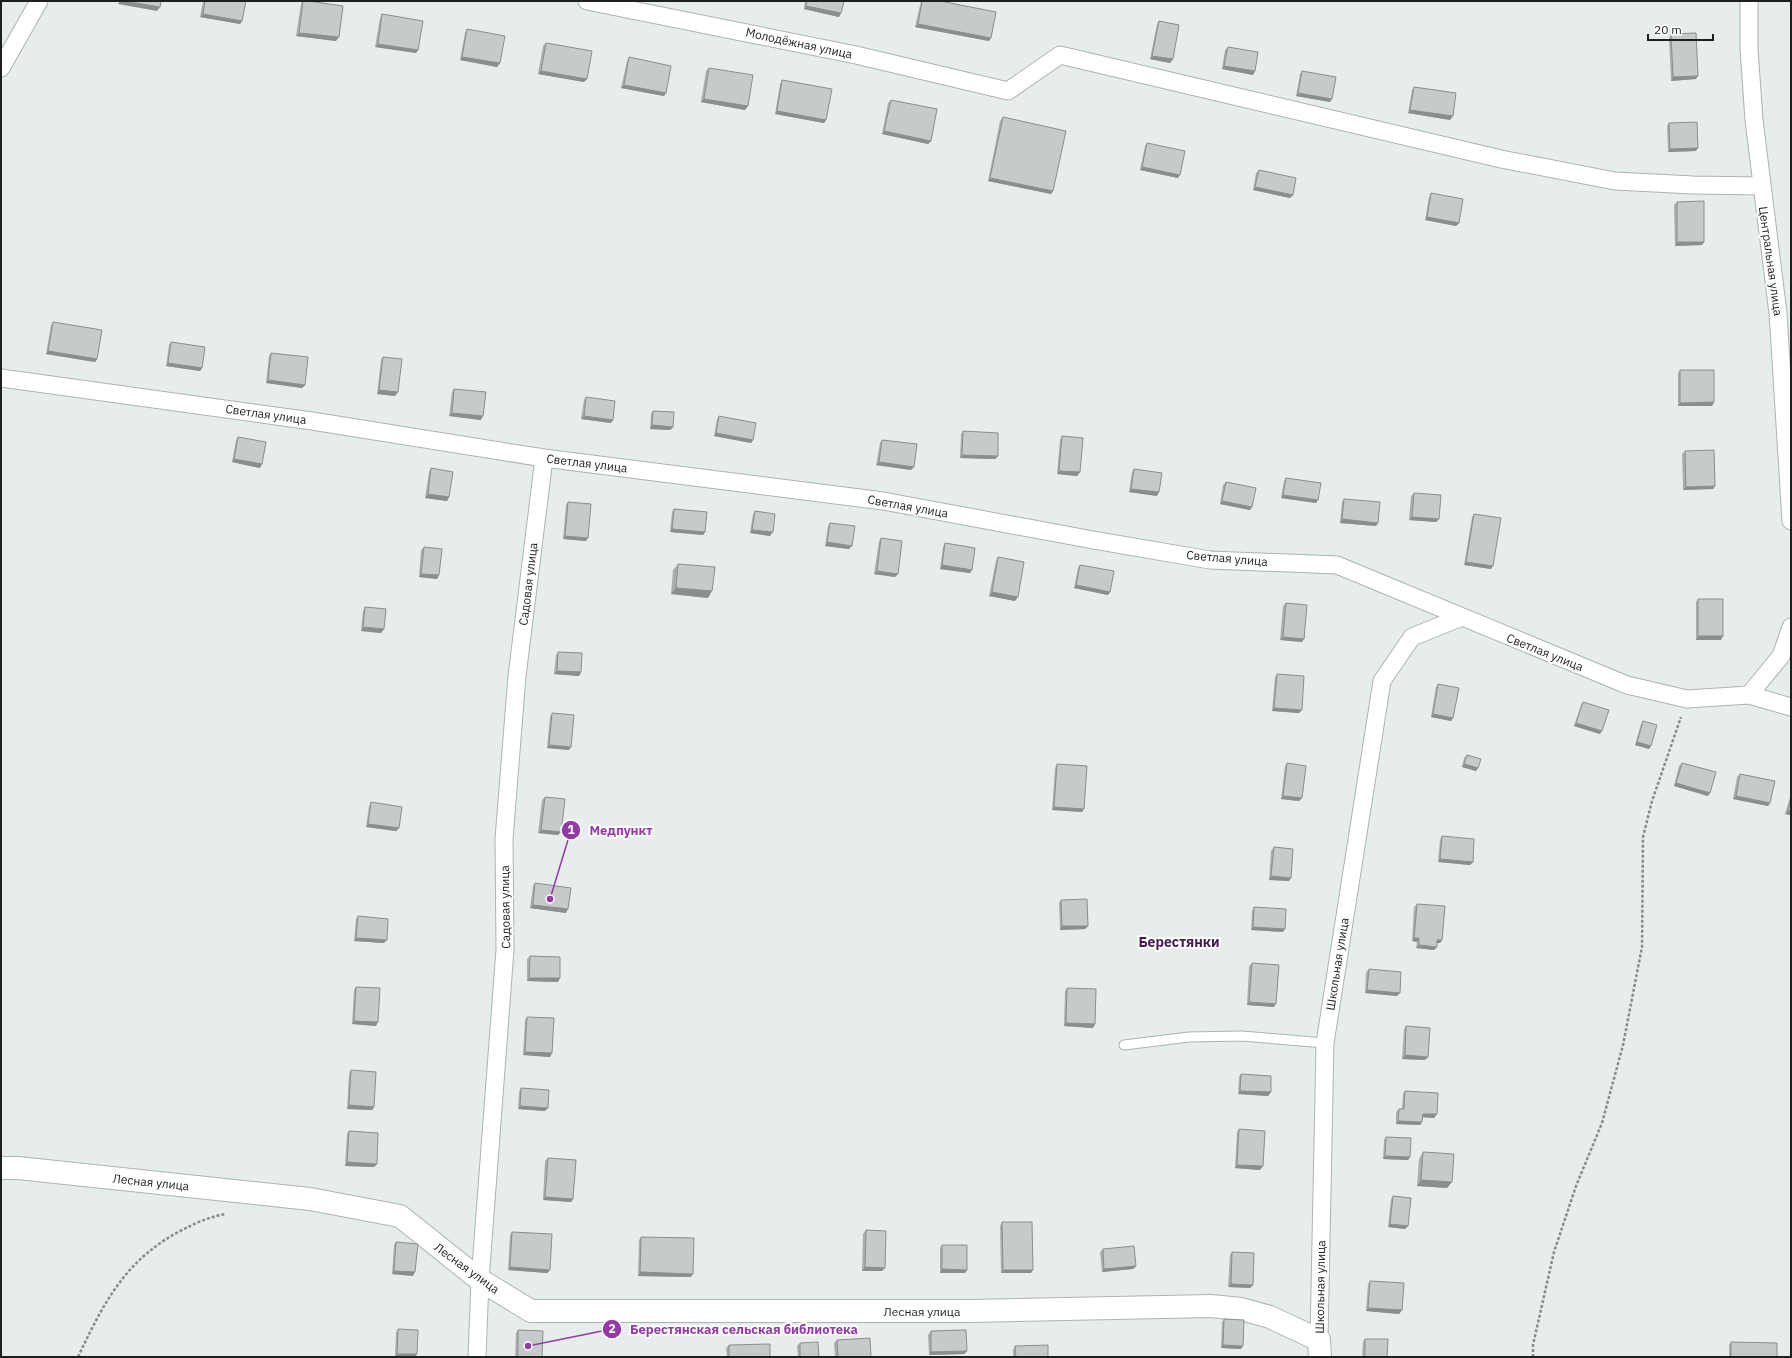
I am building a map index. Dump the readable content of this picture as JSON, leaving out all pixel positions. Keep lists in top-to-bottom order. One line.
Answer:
{"streets":{"street":["Молодёжная улица","Центральная улица","Светлая улица","Садовая улица","Школьная улица","Лесная улица"]},"crossings":[["Молодёжная улица","Центральная улица"],["Светлая улица","Садовая улица"],["Светлая улица","Школьная улица"],["Садовая улица","Лесная улица"],["Школьная улица","Лесная улица"]],"districts":["Берестянки"],"places":["Медпункт","Берестянская сельская библиотека"],"scale_bar":"20 m"}
